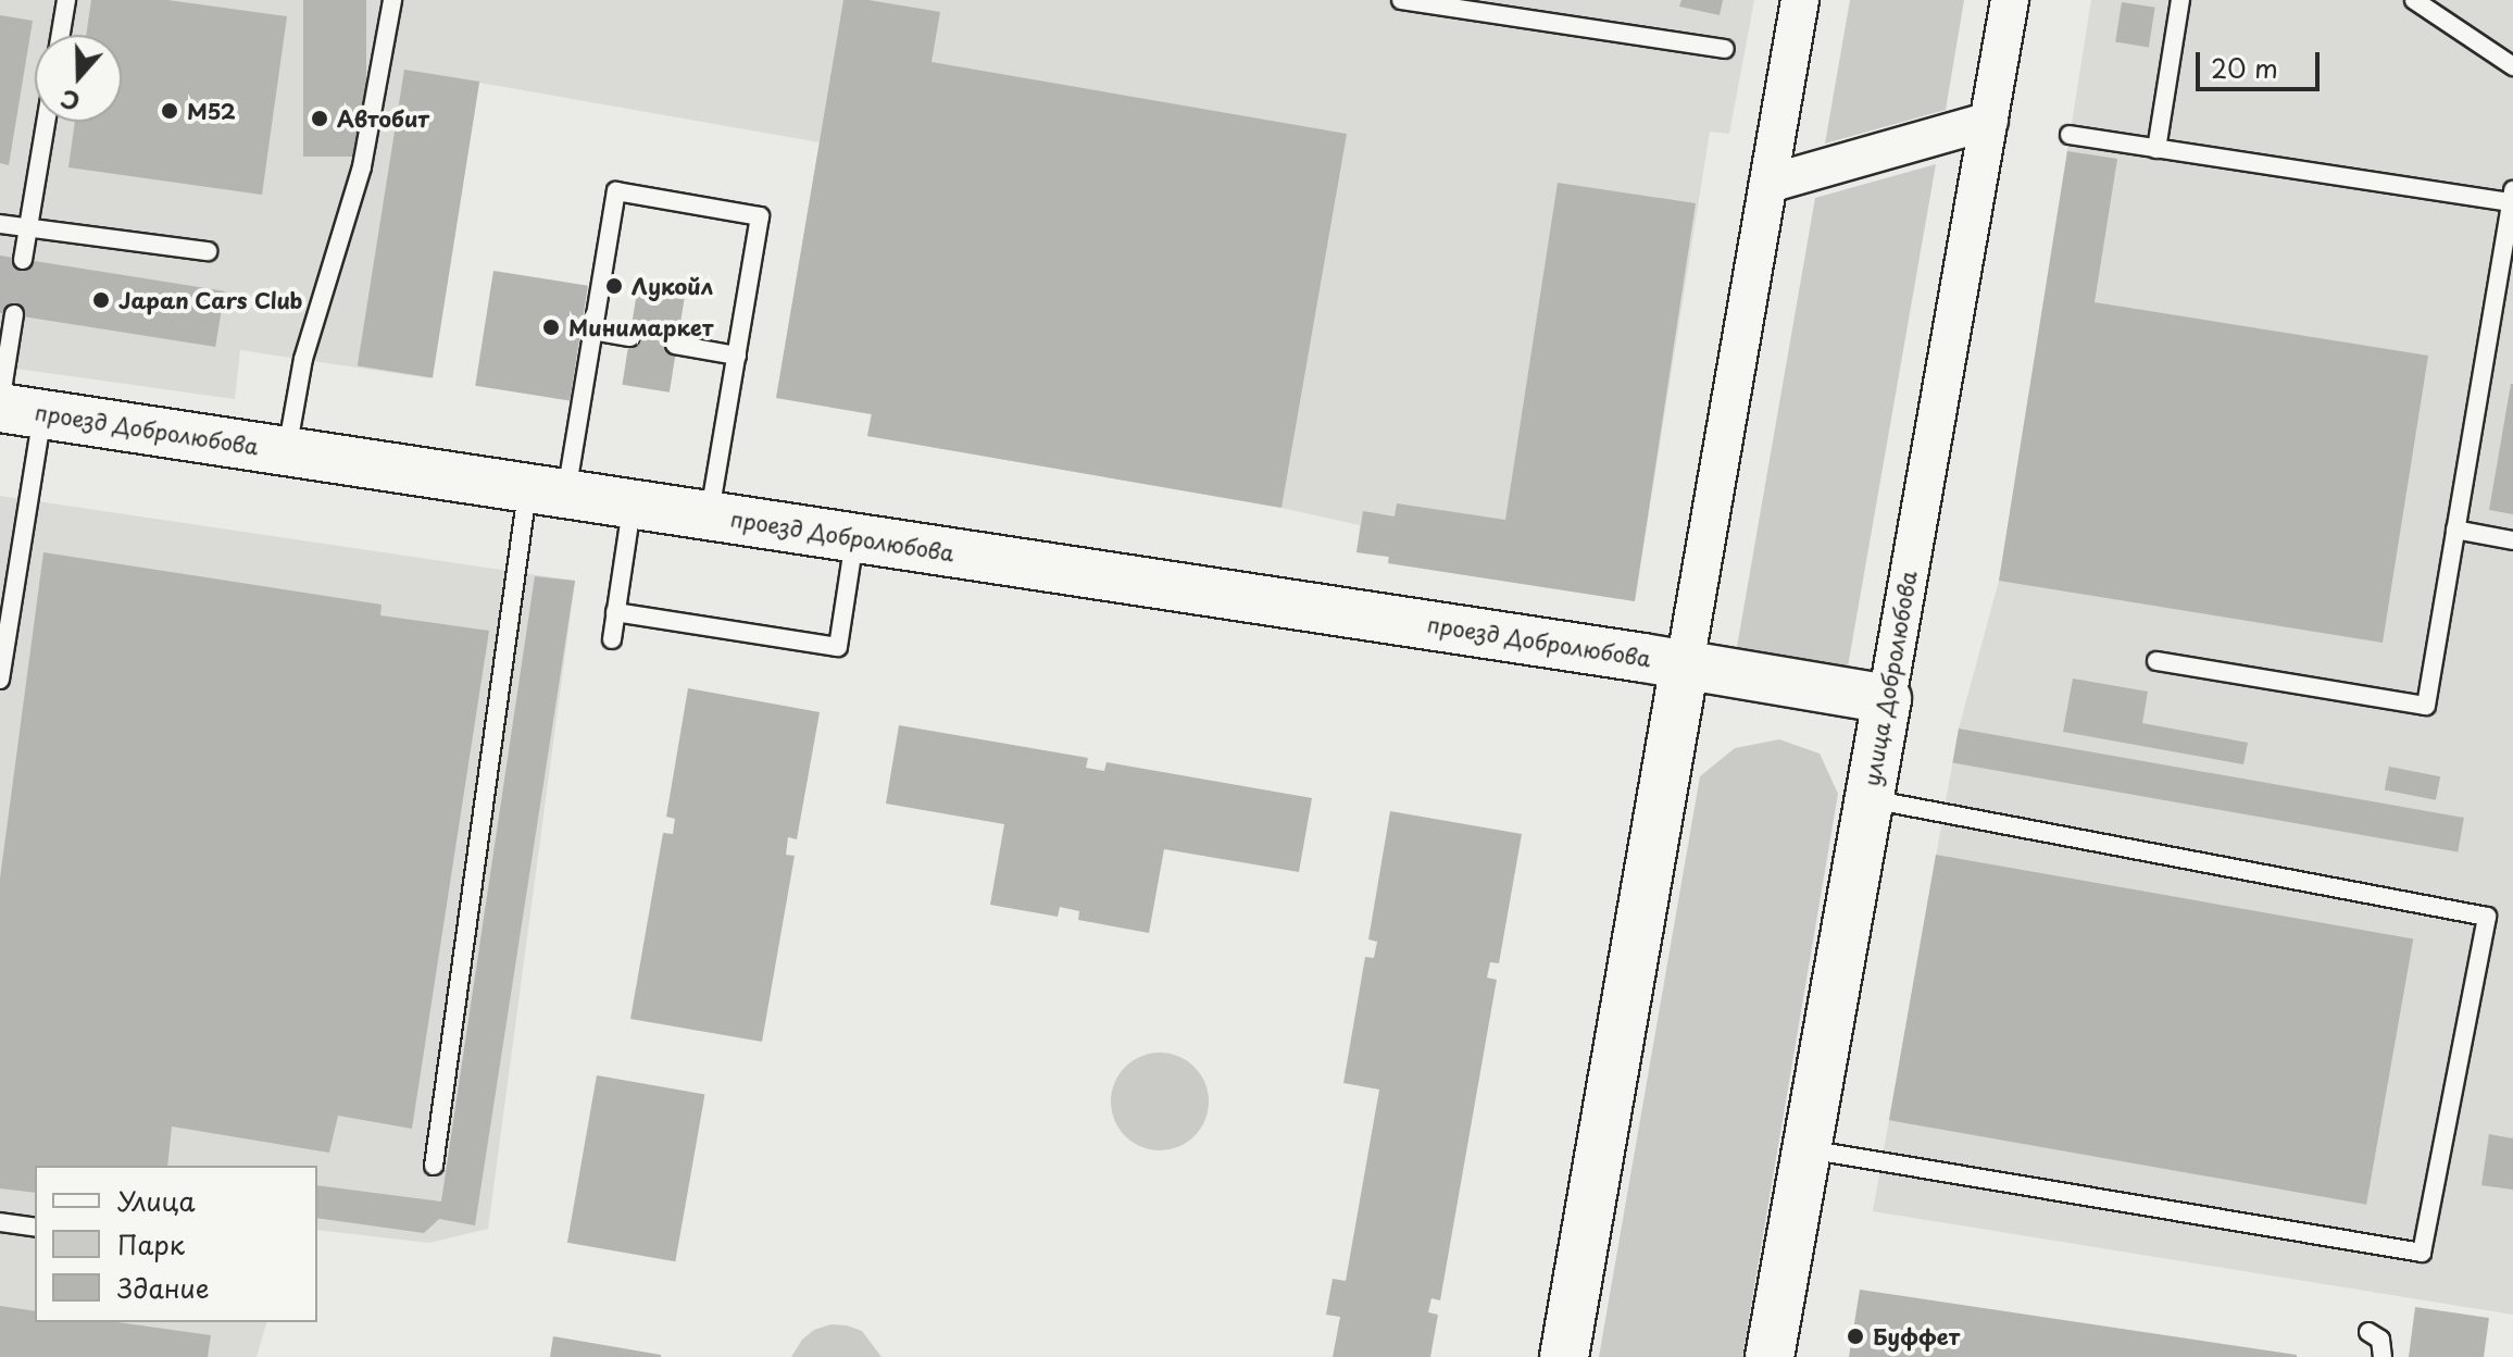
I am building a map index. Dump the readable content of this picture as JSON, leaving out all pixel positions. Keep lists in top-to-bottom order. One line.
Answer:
{"streets":{"street":["проезд Добролюбова","улица Добролюбова"]},"crossings":[["проезд Добролюбова","улица Добролюбова"]],"places":["M52","Автобит","Лукойл","Japan Cars Club","Минимаркет","Буффет"],"legend":["Улица","Парк","Здание"],"scale_bar":"20 m","north":"bottom"}
